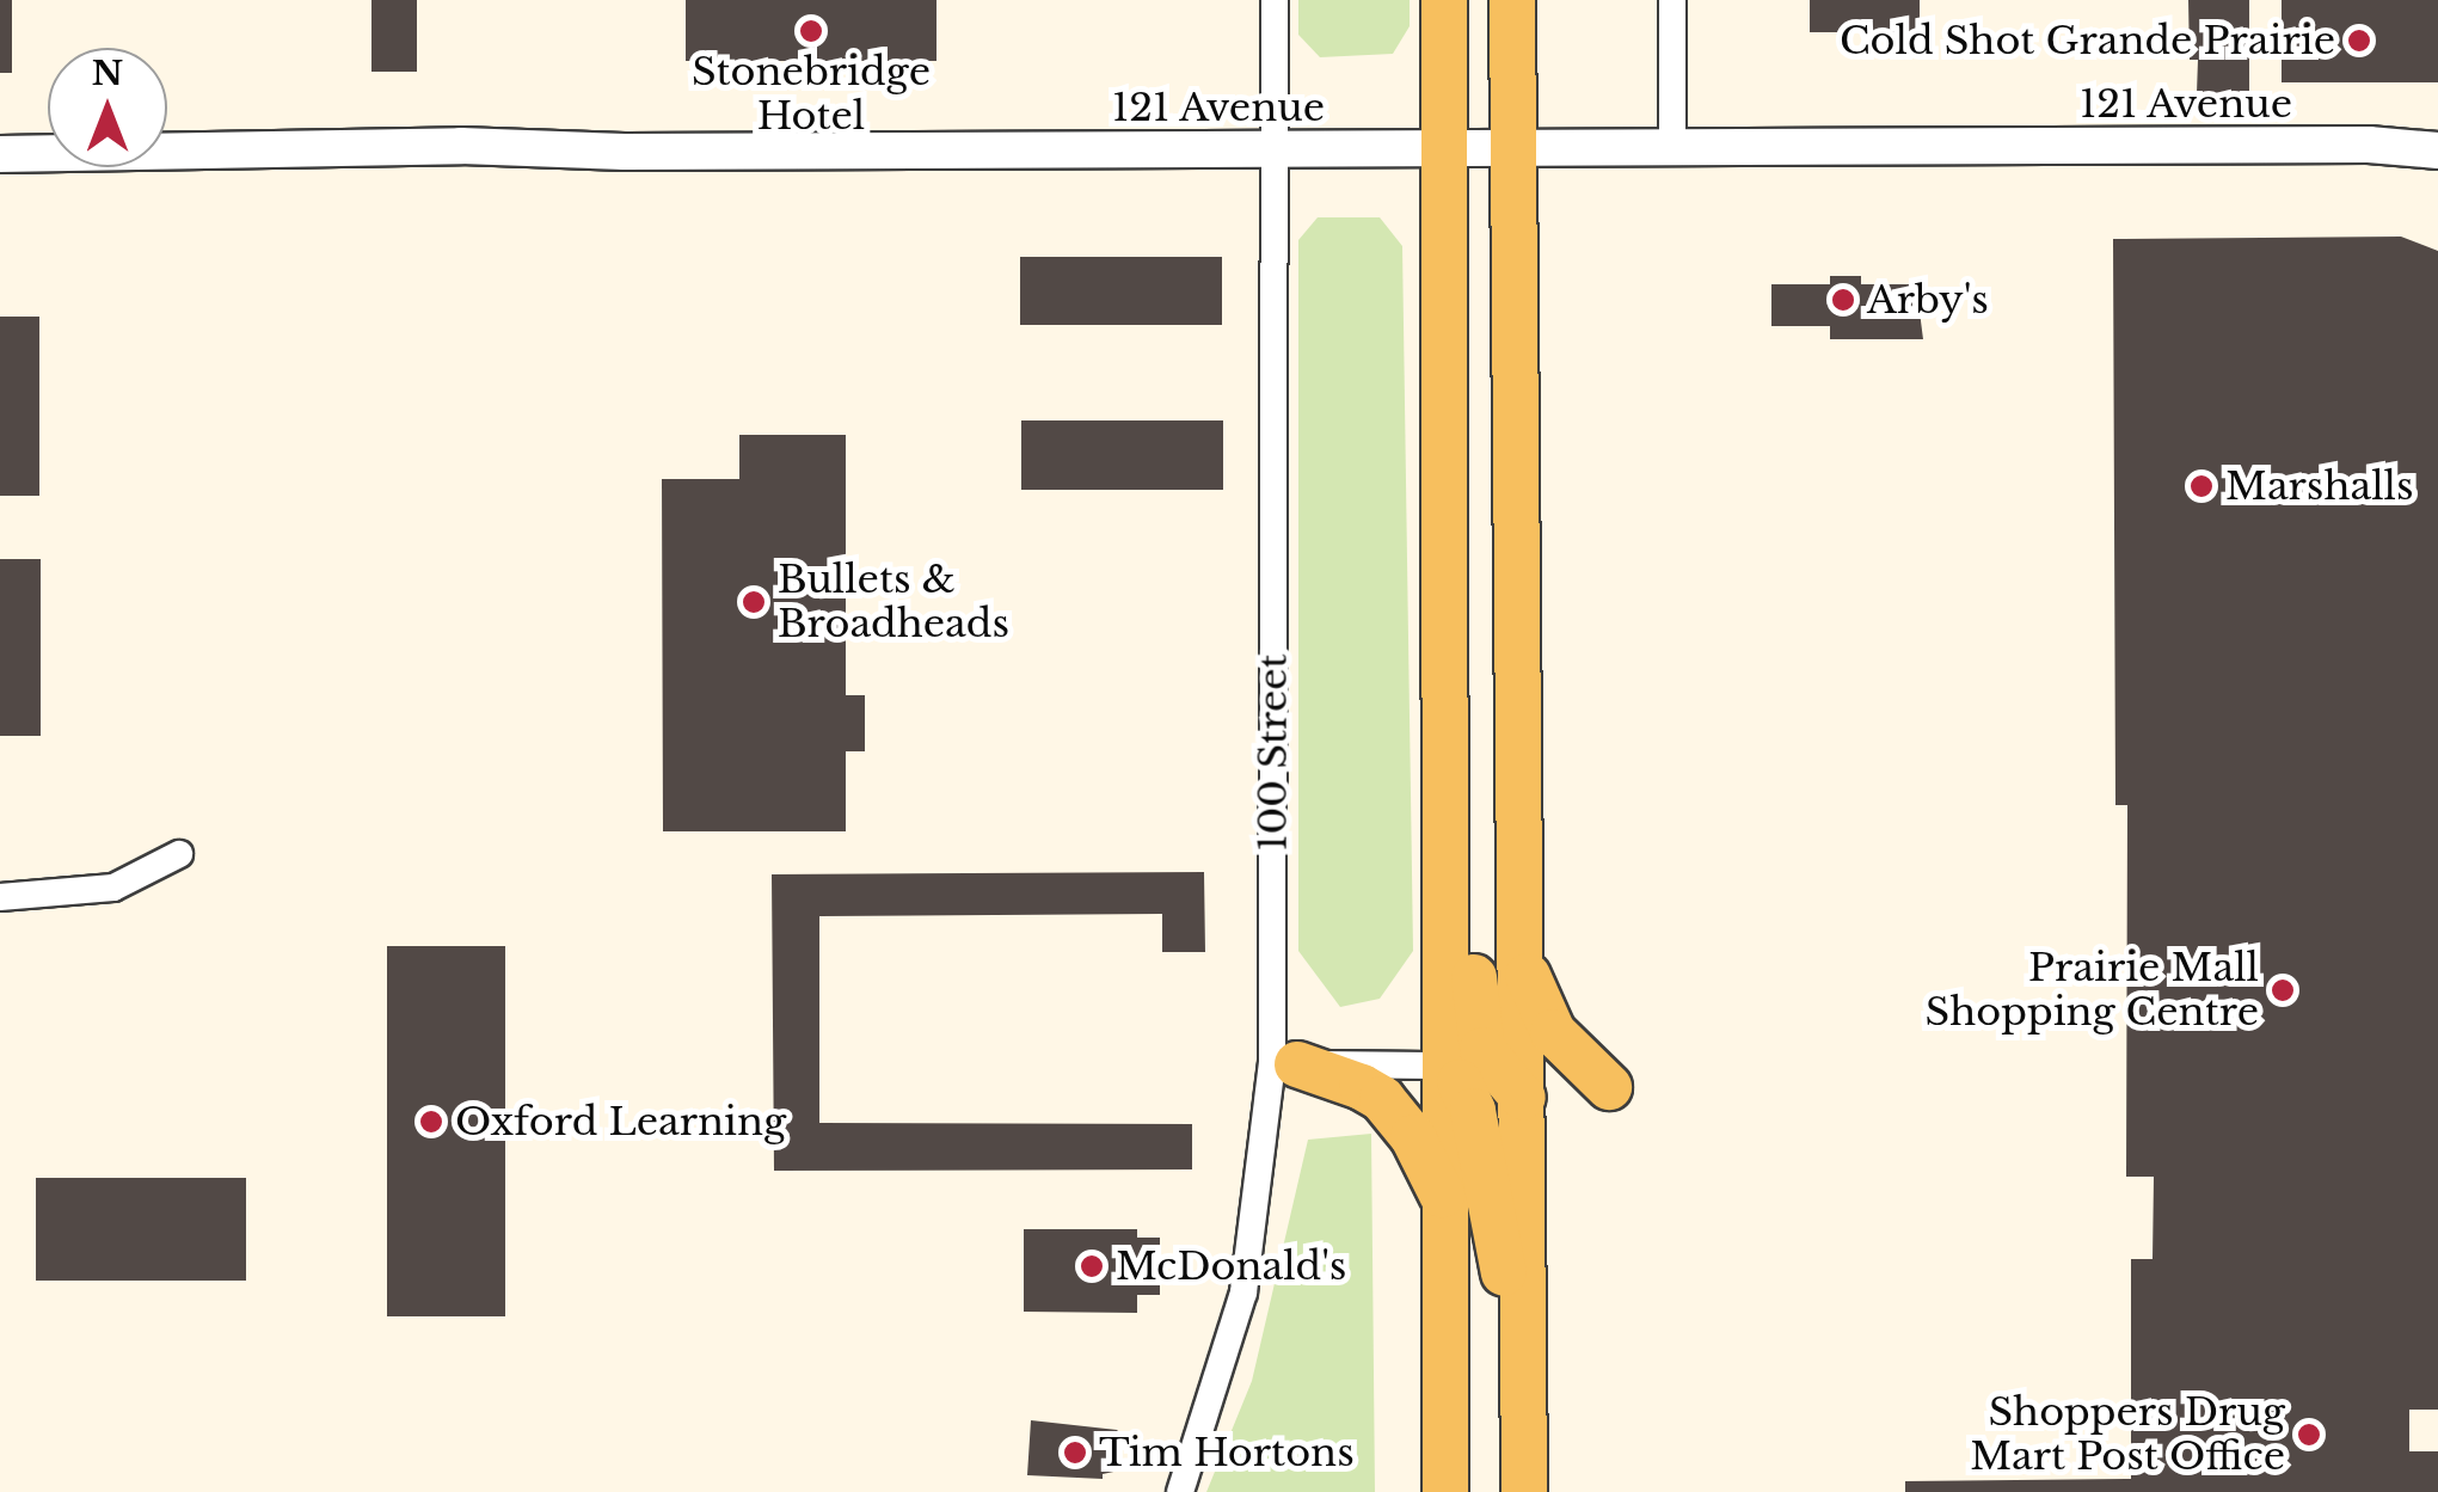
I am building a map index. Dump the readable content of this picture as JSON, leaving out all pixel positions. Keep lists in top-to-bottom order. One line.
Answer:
{"streets":{"street":["121 Avenue","100 Street"]},"crossings":[["121 Avenue","100 Street"]],"places":["Stonebridge Hotel","Cold Shot Grande Prairie","Arby's","Marshalls","Bullets & Broadheads","Prairie Mall Shopping Centre","Oxford Learning","McDonald's","Shoppers Drug Mart Post Office","Tim Hortons"],"north":"top"}
